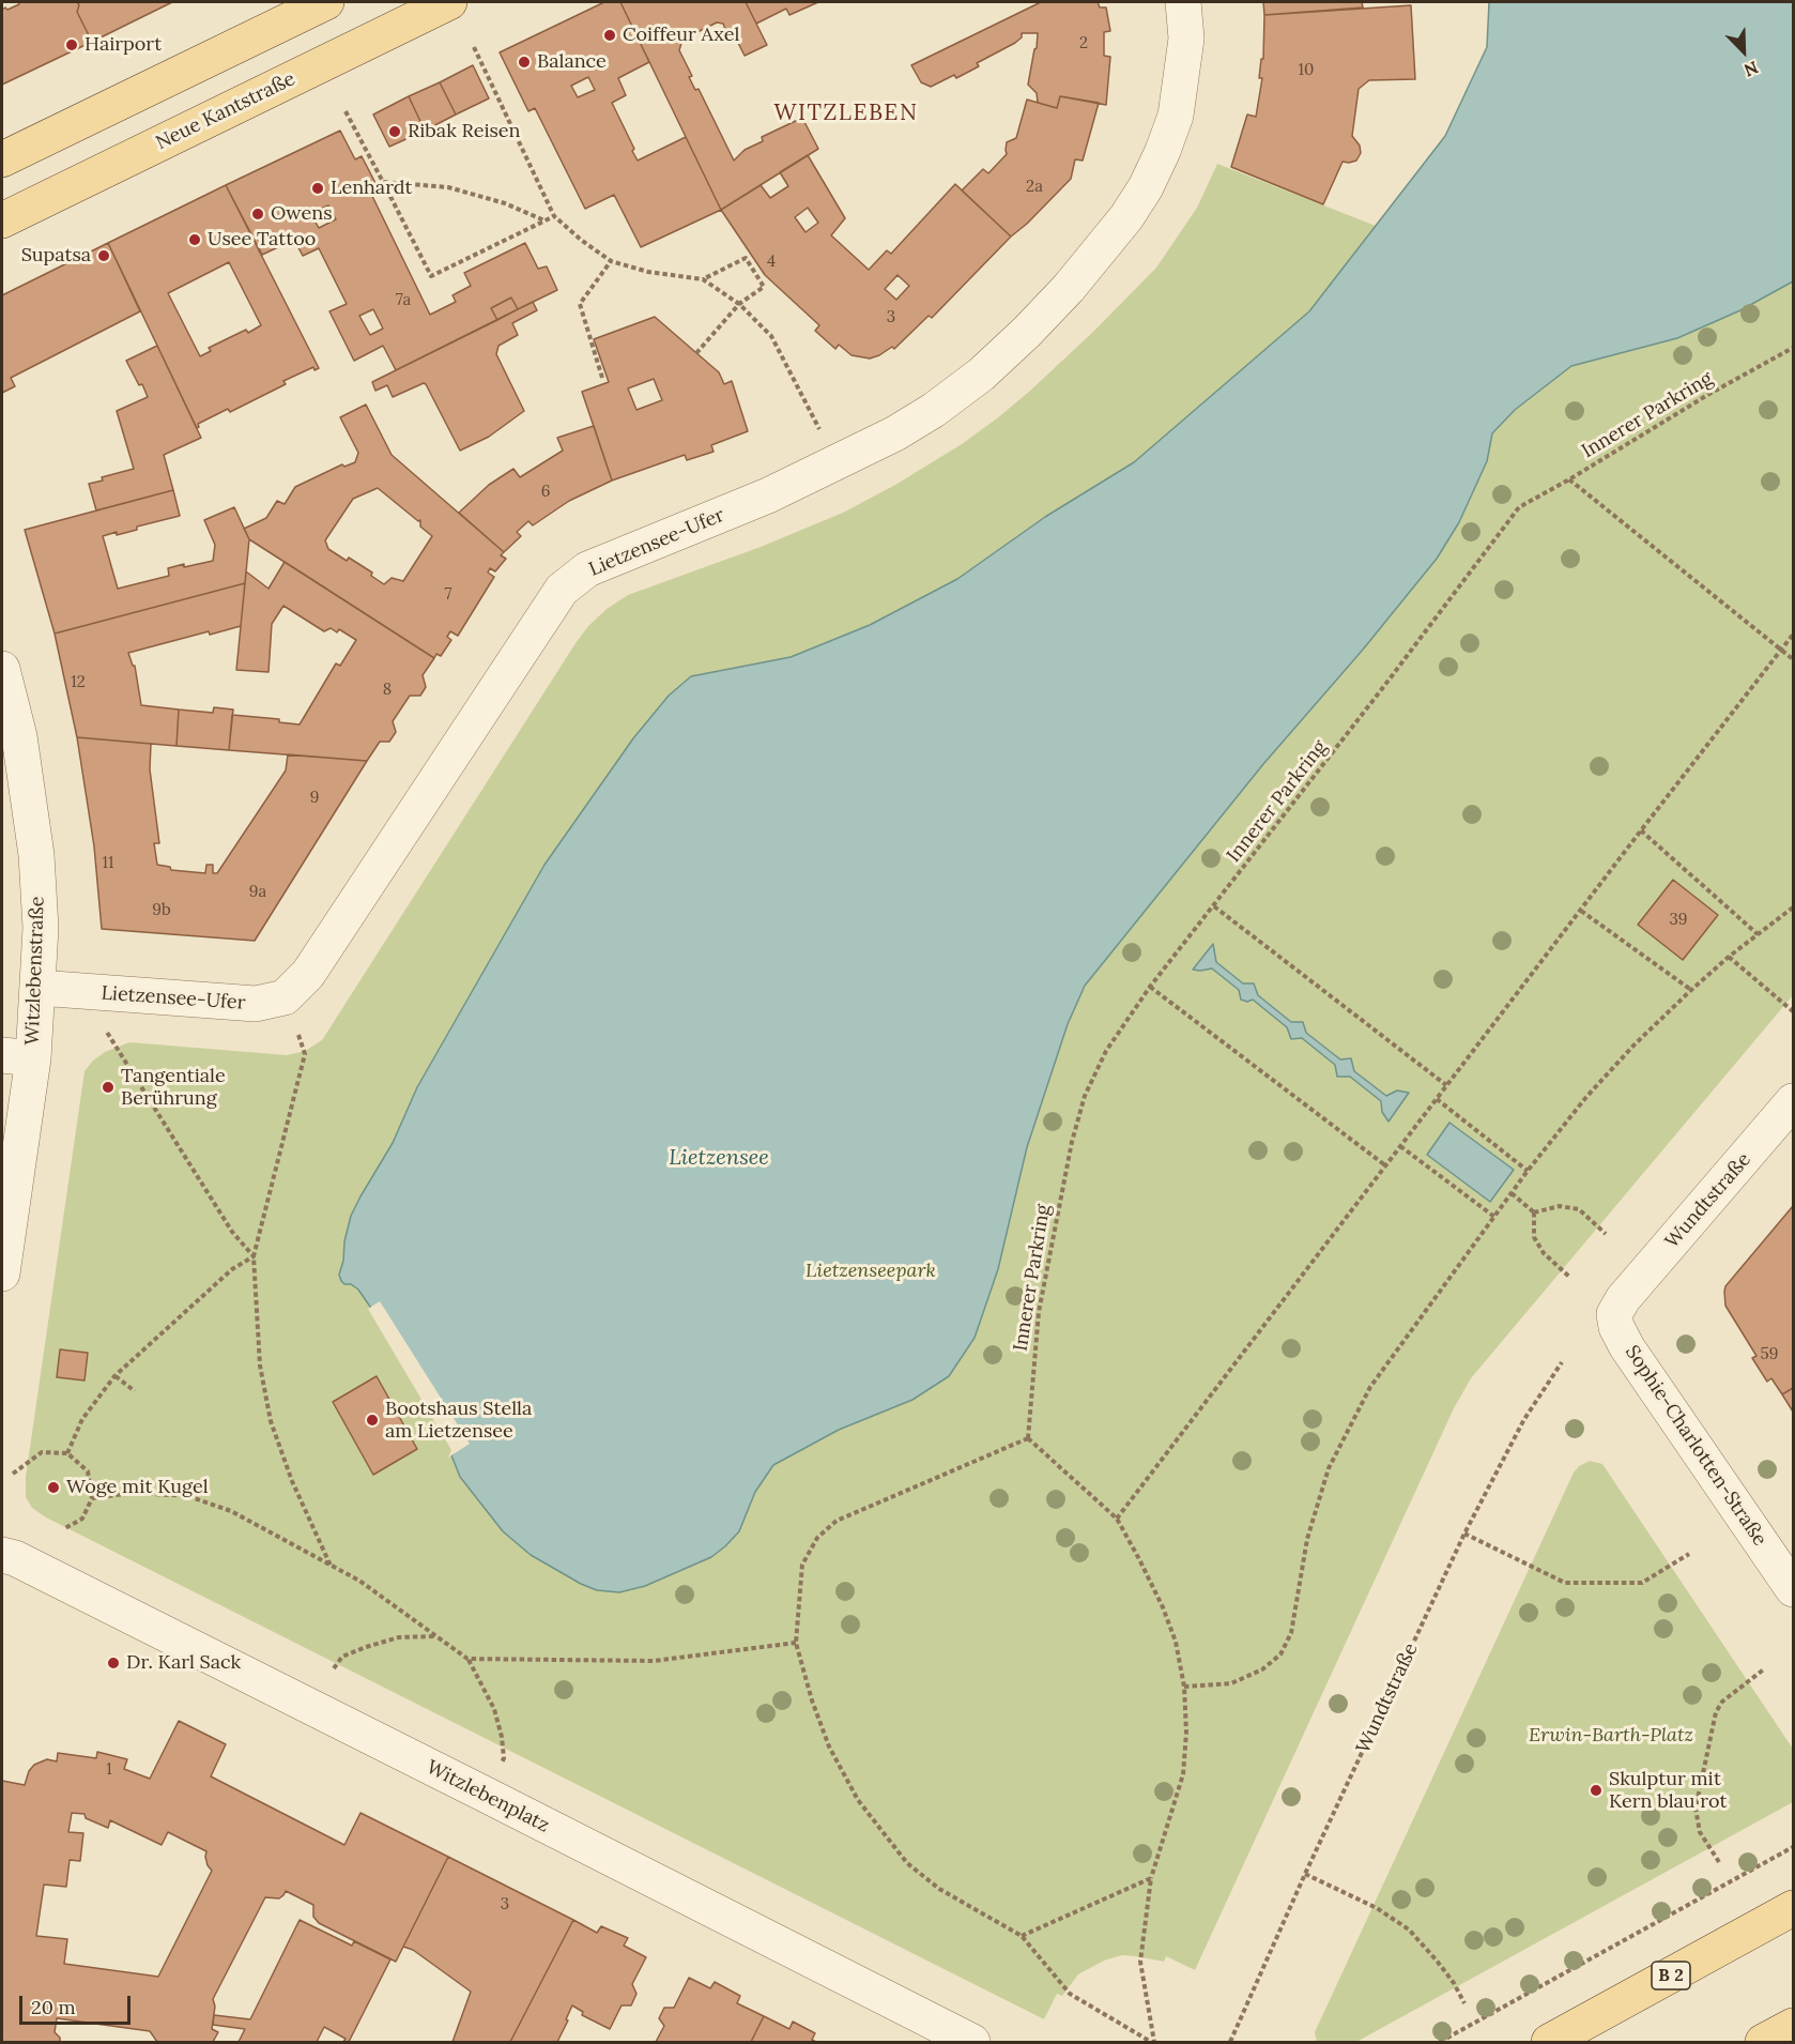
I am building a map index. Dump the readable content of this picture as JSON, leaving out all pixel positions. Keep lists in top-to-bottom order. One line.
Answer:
{"streets":{"main road":["Neue Kantstraße","B 2"],"street":["Lietzensee-Ufer","Witzlebenstraße","Wundtstraße","Sophie-Charlotten-Straße","Witzlebenplatz"],"path":["Innerer Parkring"]},"crossings":[["Lietzensee-Ufer","Witzlebenstraße"],["Wundtstraße","Sophie-Charlotten-Straße"]],"districts":["WITZLEBEN"],"water":["Lietzensee"],"parks":["Lietzenseepark","Erwin-Barth-Platz"],"places":["Coiffeur Axel","Hairport","Balance","Ribak Reisen","Lenhardt","Owens","Usee Tattoo","Supatsa","Tangentiale Berührung","Bootshaus Stella am Lietzensee","Woge mit Kugel","Dr. Karl Sack","Skulptur mit Kern blau rot"],"house_numbers":["2","10","2a","4","7a","3","6","7","12","8","9","11","9a","9b","39","59","1","3"],"scale_bar":"20 m","north":"bottom right"}
